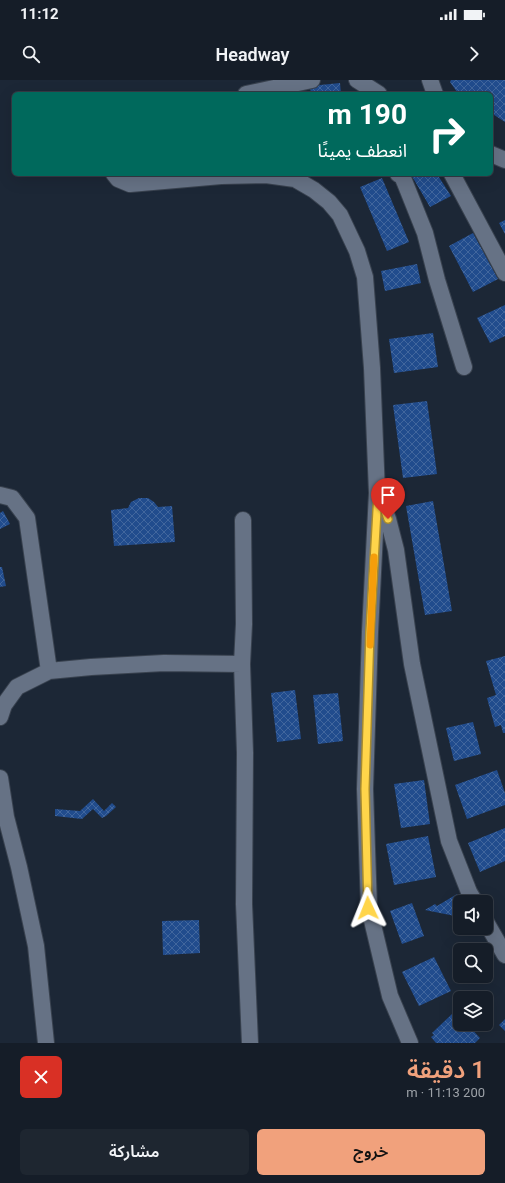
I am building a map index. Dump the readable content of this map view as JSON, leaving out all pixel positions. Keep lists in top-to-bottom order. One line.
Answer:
{"page":{"status":"11:12","header":"Headway","turn":["190 m","انعطف يمينًا"],"heading":["1 دقيقة","200 m · 11:13"],"buttons":["خروج","مشاركة"]}}
